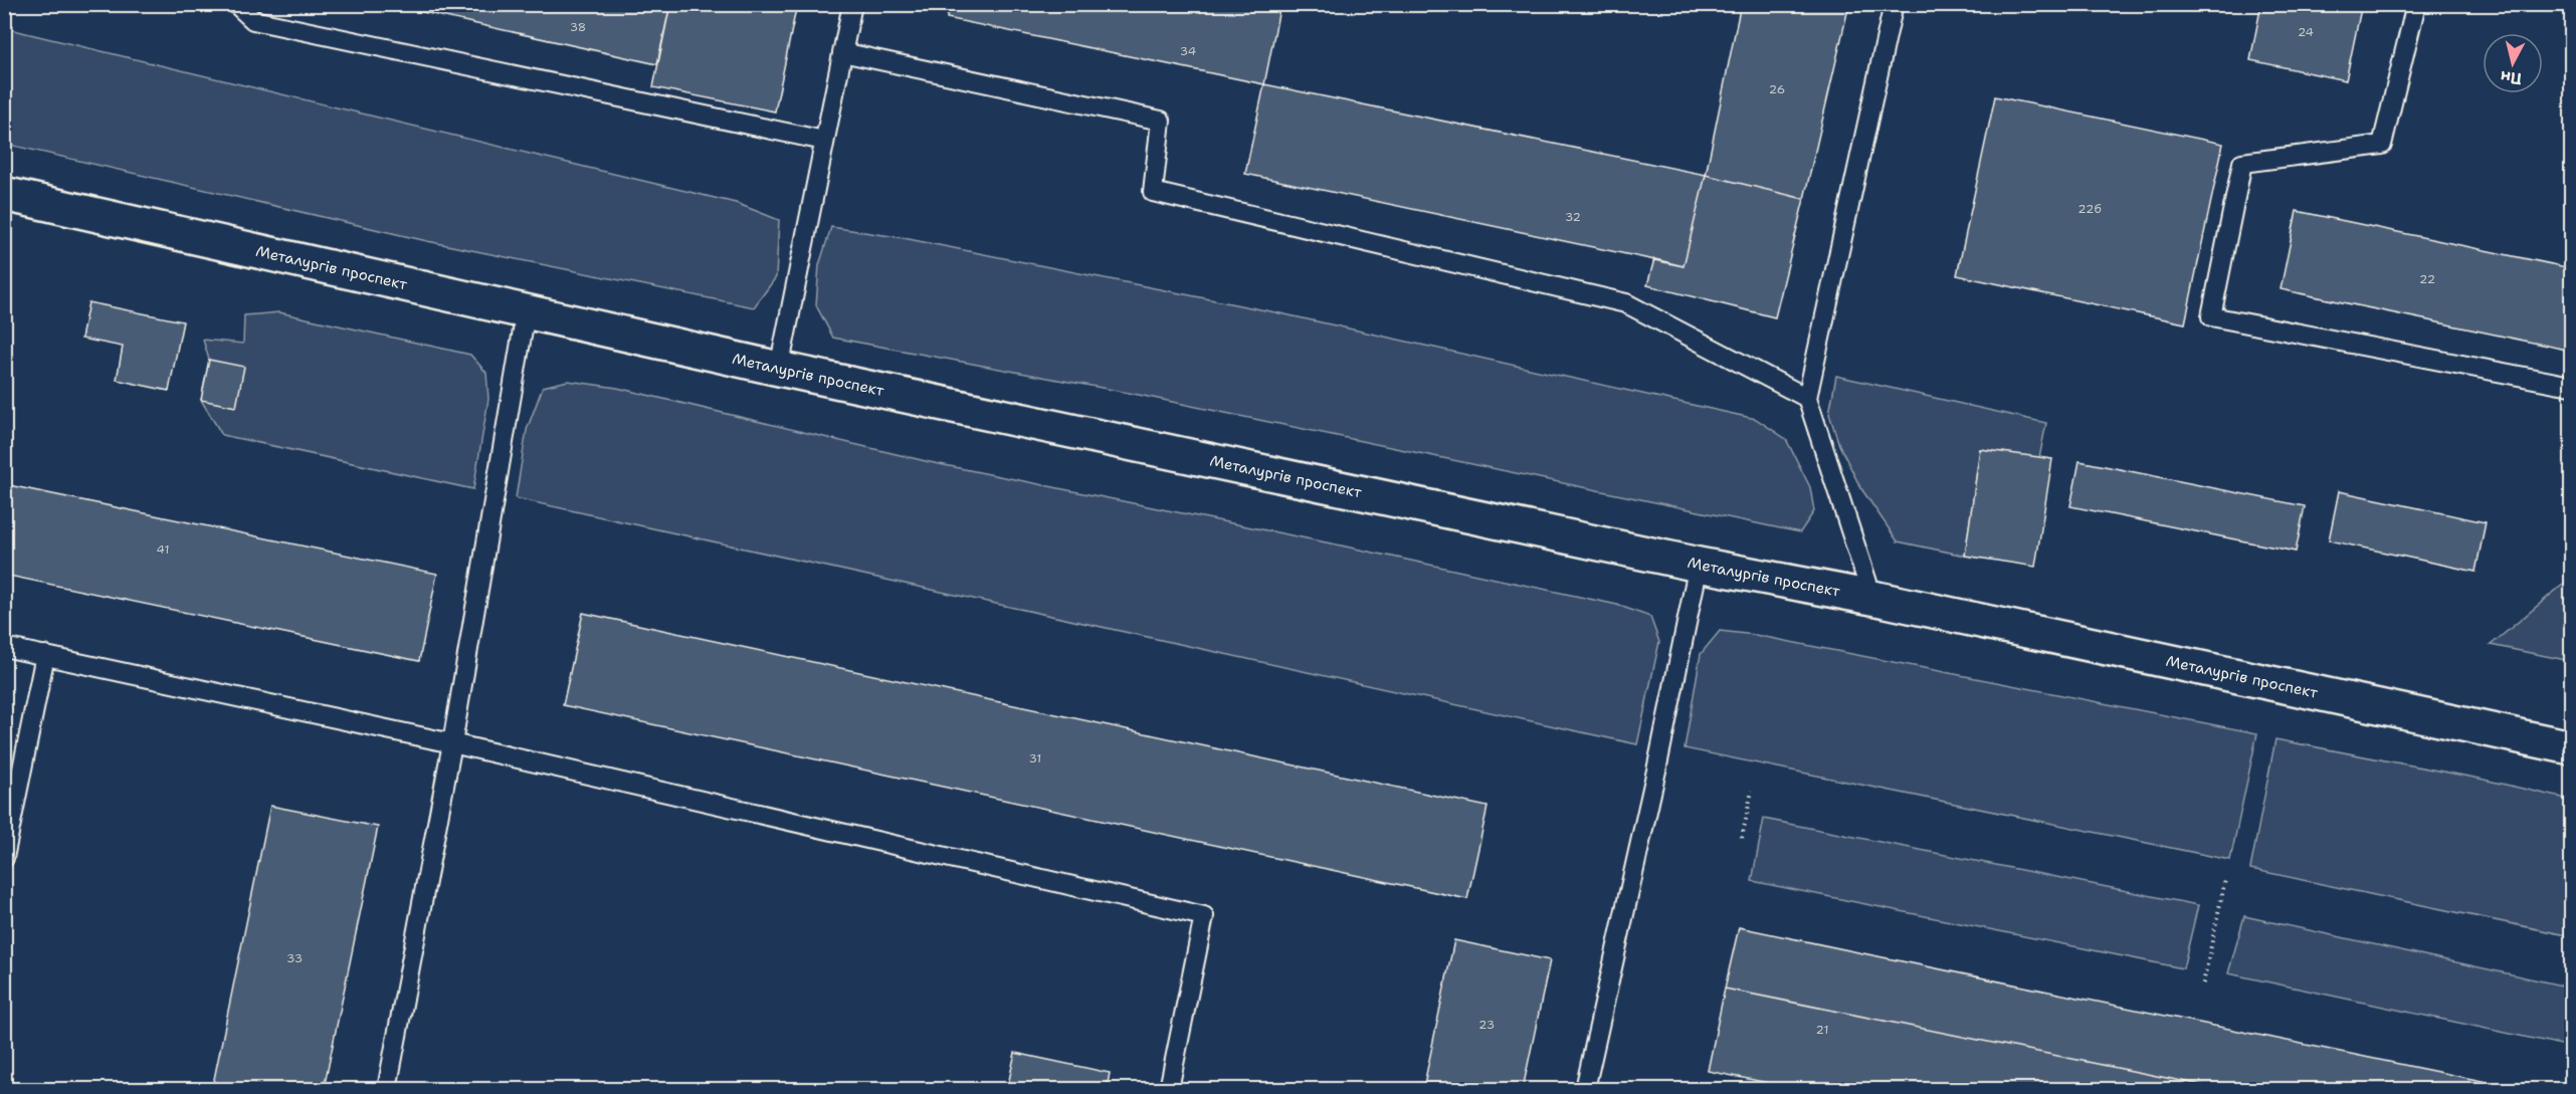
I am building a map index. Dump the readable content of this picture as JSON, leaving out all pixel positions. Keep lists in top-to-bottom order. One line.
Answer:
{"streets":{"street":["Металургів проспект"]},"house_numbers":["38","24","34","26","22б","32","22","41","31","33","23","21"],"north":"bottom"}
